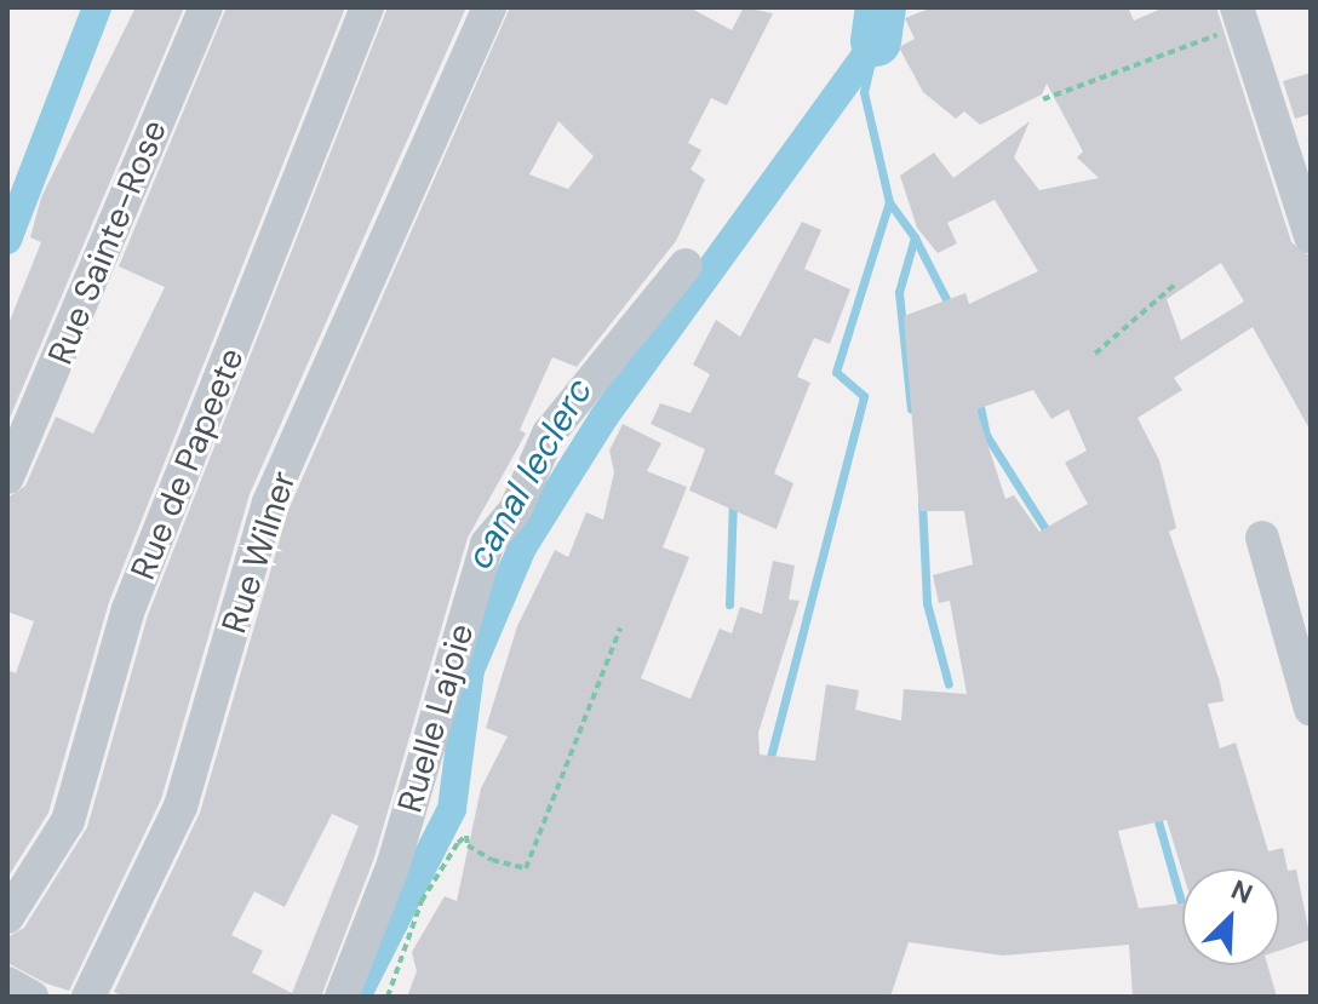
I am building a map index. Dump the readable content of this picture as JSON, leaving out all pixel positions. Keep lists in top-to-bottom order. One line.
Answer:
{"streets":{"street":["Rue Sainte-Rose","Rue de Papeete","Rue Wilner","Ruelle Lajoie"]},"water":["canal leclerc"],"north":"top right"}
